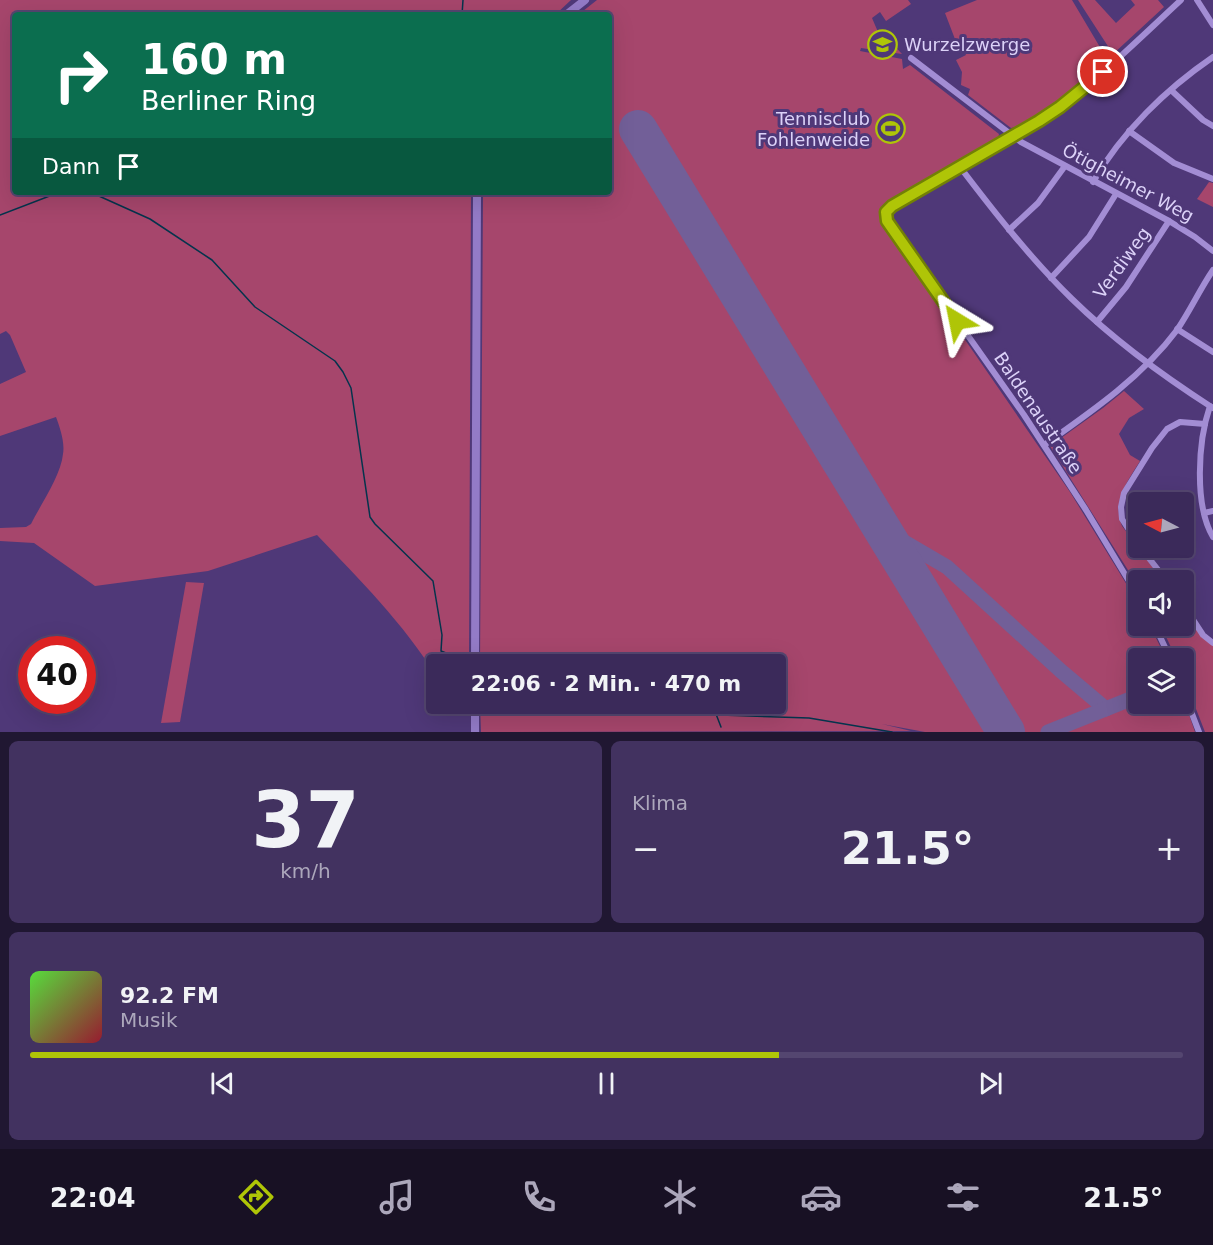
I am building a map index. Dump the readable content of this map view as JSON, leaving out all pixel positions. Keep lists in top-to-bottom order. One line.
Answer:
{"streets":{"street":["Ötigheimer Weg","Verdiweg","Baldenaustraße"]},"crossings":[["Ötigheimer Weg","Verdiweg"]],"places":{"school or university":["Wurzelzwerge"],"sports":["Tennisclub Fohlenweide"]},"north":"left","page":{"turn":["160 m","Berliner Ring"],"then":"Dann","limit":"40","trip":"22:06 · 2 Min. · 470 m","tile":[["37","km/h"],"Klima"],"heat":["−","21.5°","+"],"song":["92.2 FM","Musik"],"tabs":["22:04","21.5°"]}}
